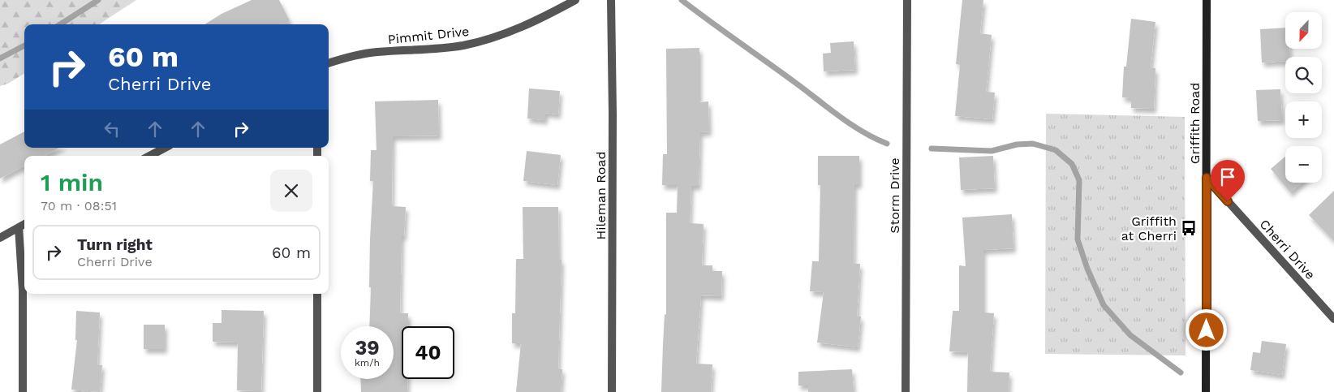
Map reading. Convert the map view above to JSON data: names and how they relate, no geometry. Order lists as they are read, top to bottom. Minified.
{"streets":{"street":["Pimmit Drive","Griffith Road","Hileman Road","Storm Drive","Cherri Drive"]},"crossings":[["Griffith Road","Cherri Drive"]],"places":{"bus stop":["Griffith at Cherri"]},"north":"bottom","page":{"map_buttons":["+","−"],"turn":["60 m","Cherri Drive"],"heading":["1 min","70 m · 08:51"],"list":[{"name":"Turn right","note":"Cherri Drive","value":"60 m"}],"speed":"39 km/h","limit":"40"}}
